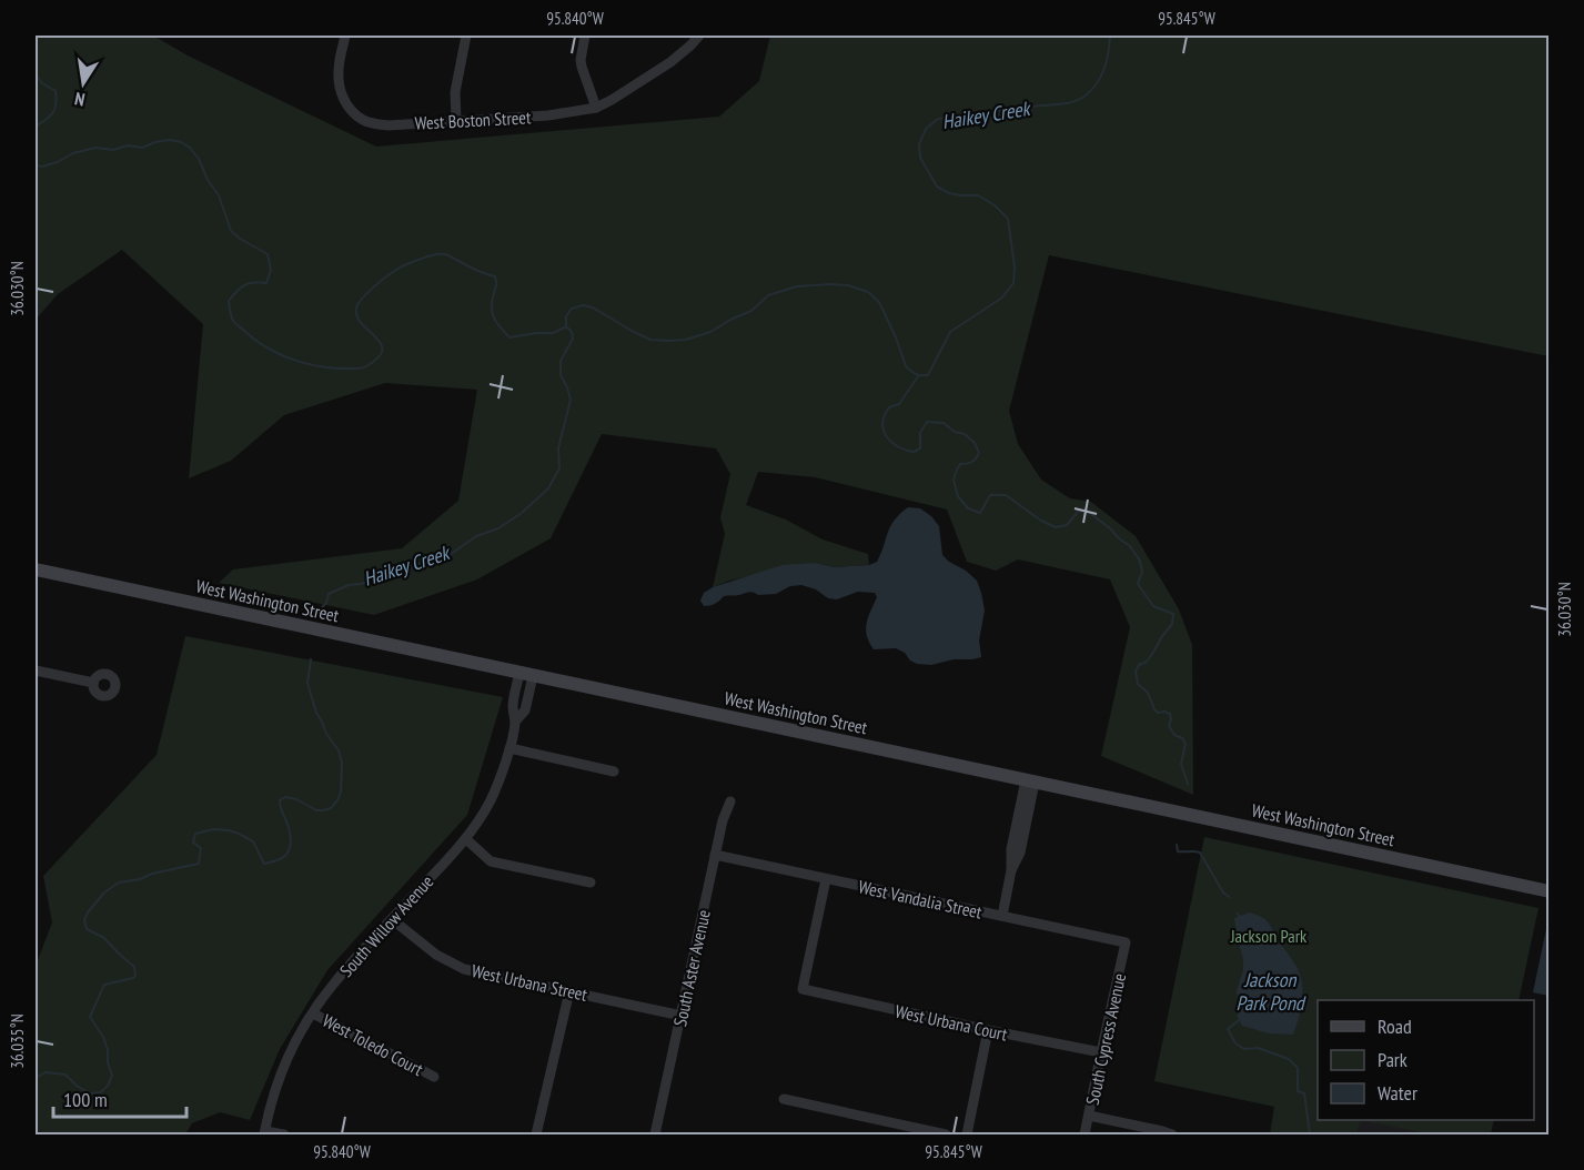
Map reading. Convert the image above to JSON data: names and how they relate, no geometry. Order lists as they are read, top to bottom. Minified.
{"streets":{"main road":["West Washington Street"],"street":["West Boston Street","West Vandalia Street","South Willow Avenue","South Aster Avenue","West Urbana Street","West Urbana Court","South Cypress Avenue","West Toledo Court"]},"crossings":[["West Washington Street","South Willow Avenue"],["West Vandalia Street","South Aster Avenue"],["West Vandalia Street","West Urbana Court"],["West Vandalia Street","South Cypress Avenue"],["South Willow Avenue","West Urbana Street"],["South Willow Avenue","West Toledo Court"],["South Aster Avenue","West Urbana Street"],["West Urbana Court","South Cypress Avenue"]],"water":["Haikey Creek","Jackson Park Pond"],"parks":["Jackson Park"],"legend":["Road","Park","Water"],"scale_bar":"100 m","north":"bottom","coordinates":["95.840°W","95.845°W","36.030°N","36.035°N"]}
